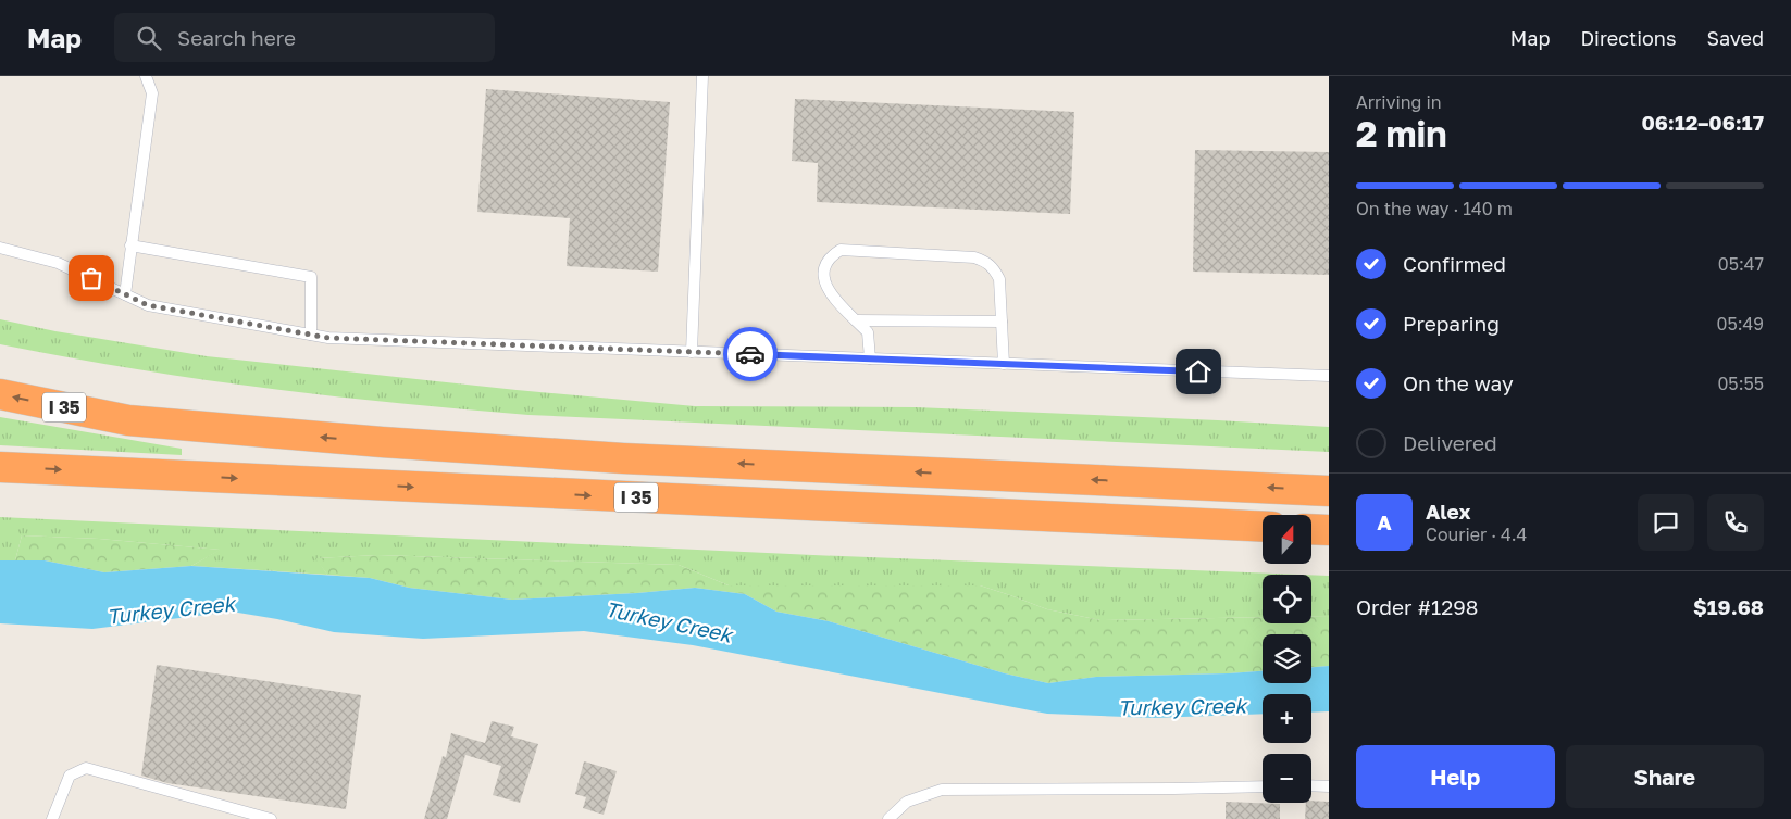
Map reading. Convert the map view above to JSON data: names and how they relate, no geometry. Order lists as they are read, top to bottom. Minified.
{"streets":{"highway":["I 35"]},"water":["Turkey Creek"],"north":"top","page":{"header":"Map","search":"Search here","nav":["Map","Directions","Saved"],"heading":["2 min","Arriving in","06:12–06:17"],"panel":["Alex","Courier · 4.4","Order #1298","$19.68"],"bar":"On the way · 140 m","list":[["Confirmed","05:47"],["Preparing","05:49"],["On the way","05:55"],"Delivered"],"round":"A","map_buttons":["+","−"],"buttons":["Help","Share"]}}
